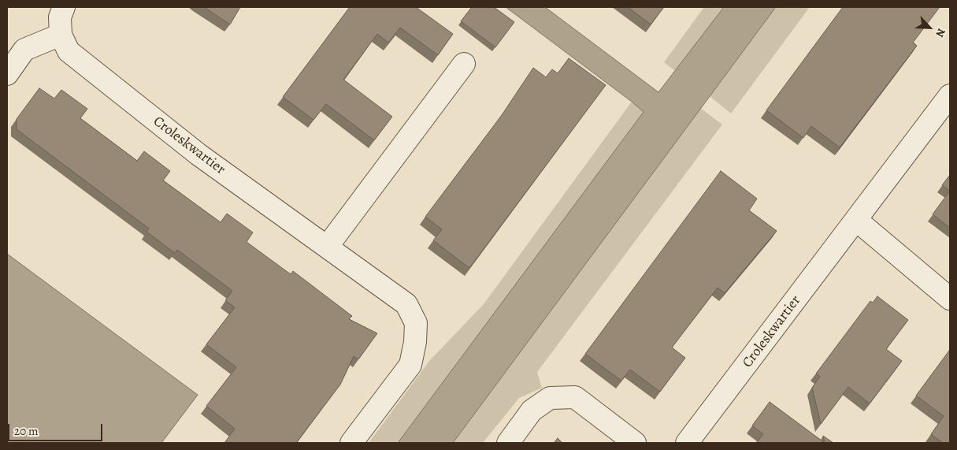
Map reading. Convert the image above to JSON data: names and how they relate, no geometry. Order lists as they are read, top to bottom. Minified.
{"streets":{"street":["Croleskwartier"]},"scale_bar":"20 m","north":"bottom right"}
